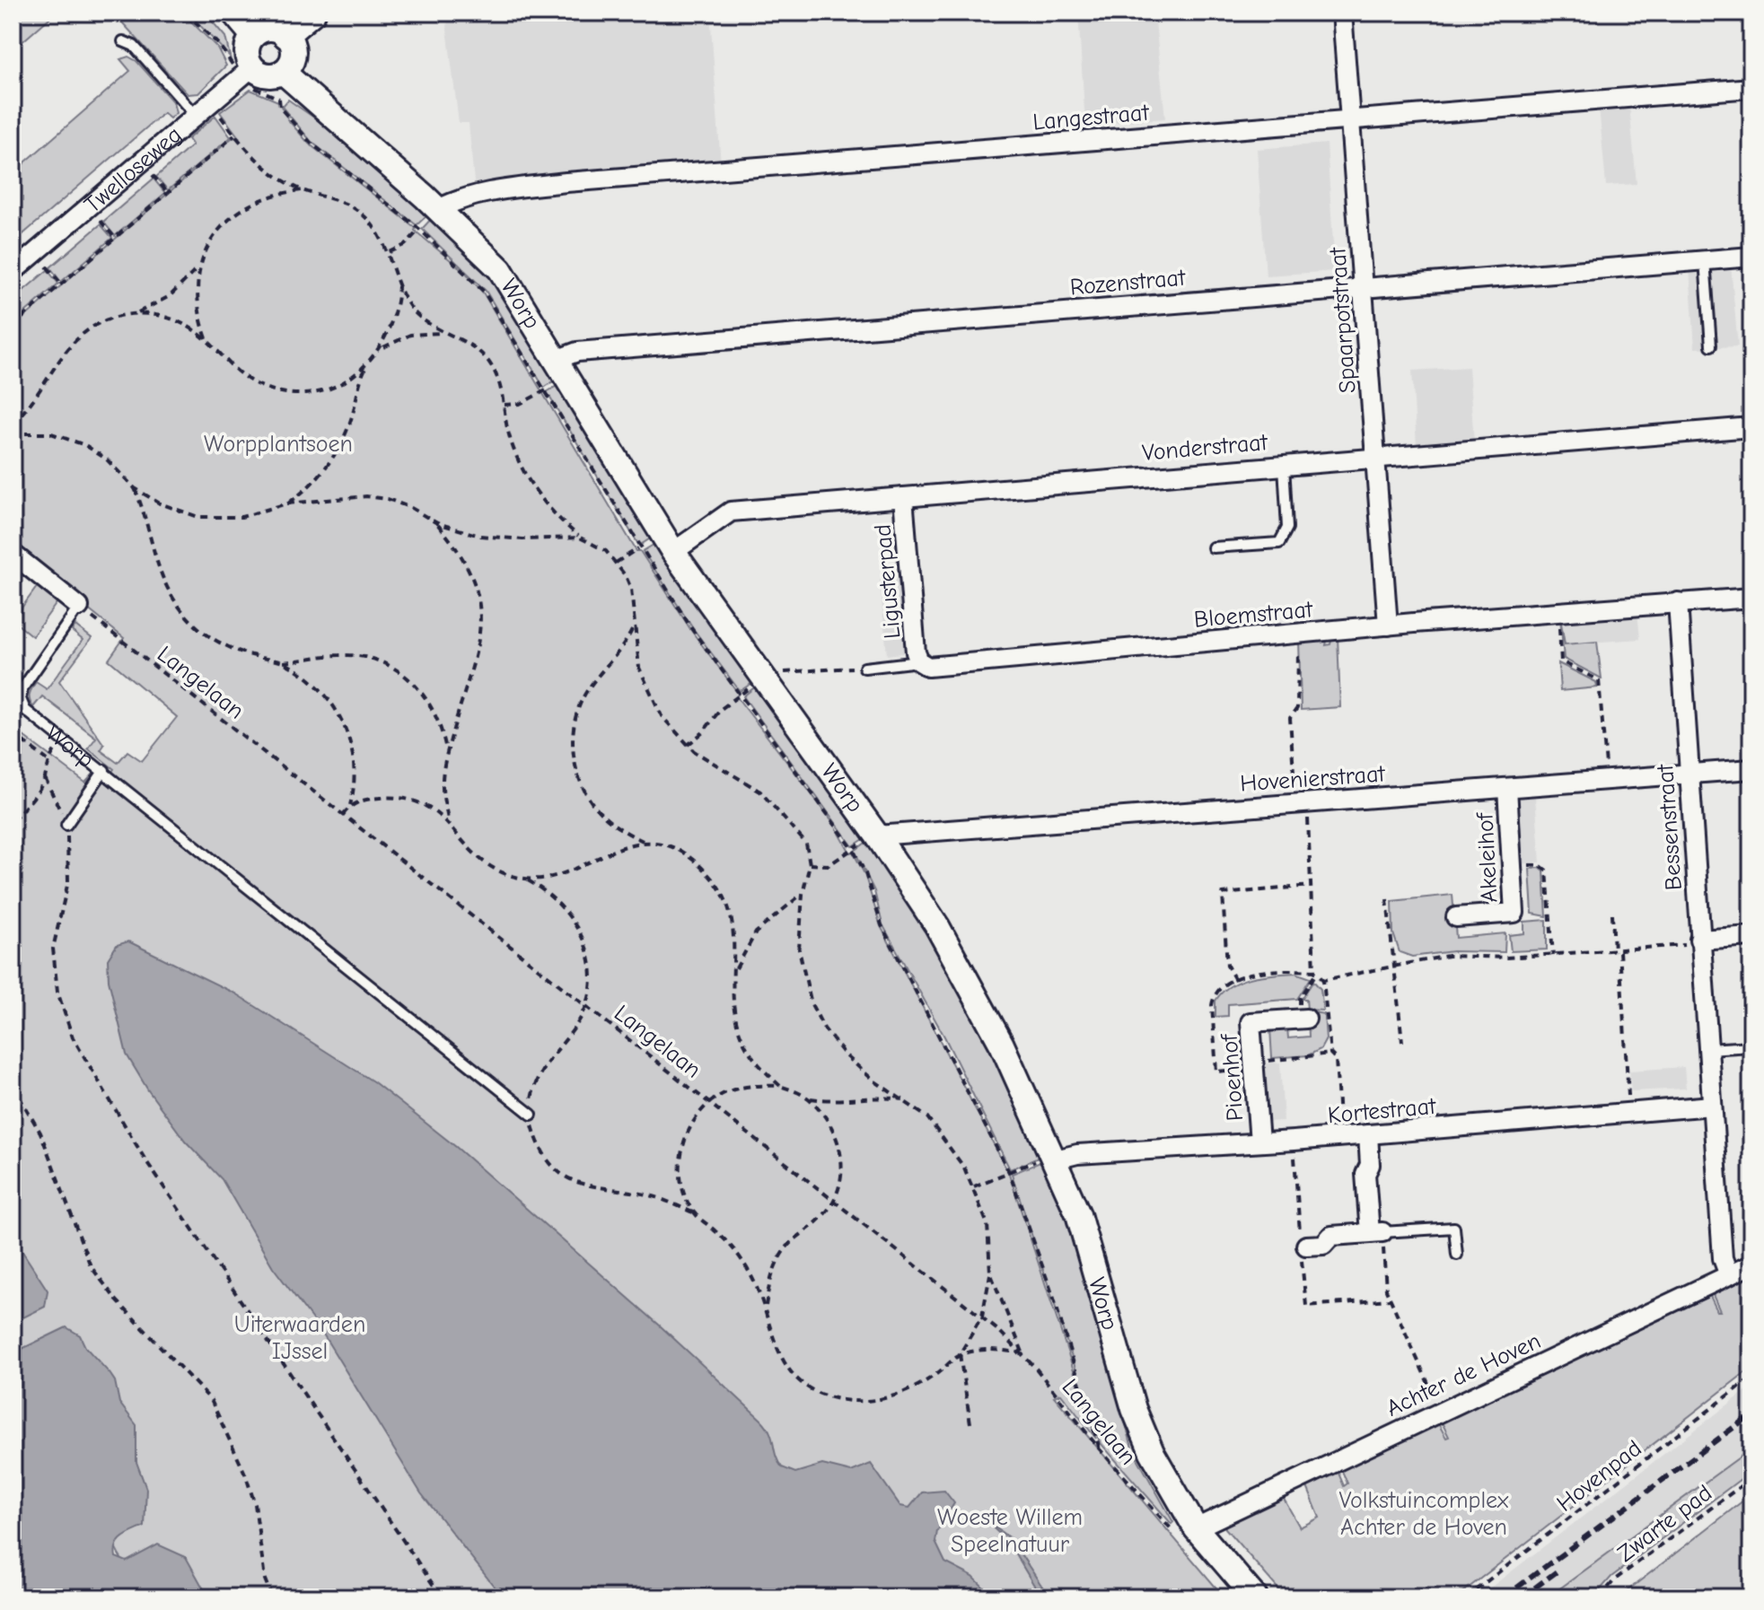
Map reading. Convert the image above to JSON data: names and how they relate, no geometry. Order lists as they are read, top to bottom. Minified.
{"streets":{"street":["Langestraat","Twelloseweg","Rozenstraat","Worp","Spaarpotstraat","Vonderstraat","Ligusterpad","Bloemstraat","Hovenierstraat","Bessenstraat","Akeleihof","Pioenhof","Kortestraat","Achter de Hoven"],"path":["Langelaan","Hovenpad","Zwarte pad"]},"crossings":[["Langestraat","Worp"],["Langestraat","Spaarpotstraat"],["Twelloseweg","Worp"],["Rozenstraat","Worp"],["Rozenstraat","Spaarpotstraat"],["Worp","Vonderstraat"],["Worp","Langelaan"],["Worp","Hovenierstraat"],["Worp","Kortestraat"],["Worp","Achter de Hoven"],["Spaarpotstraat","Vonderstraat"],["Spaarpotstraat","Bloemstraat"],["Vonderstraat","Ligusterpad"],["Ligusterpad","Bloemstraat"],["Bloemstraat","Bessenstraat"],["Langelaan","Achter de Hoven"],["Hovenierstraat","Bessenstraat"],["Hovenierstraat","Akeleihof"],["Bessenstraat","Kortestraat"],["Bessenstraat","Achter de Hoven"],["Pioenhof","Kortestraat"]],"parks":["Worpplantsoen","Uiterwaarden IJssel","Volkstuincomplex Achter de Hoven","Woeste Willem Speelnatuur"]}
